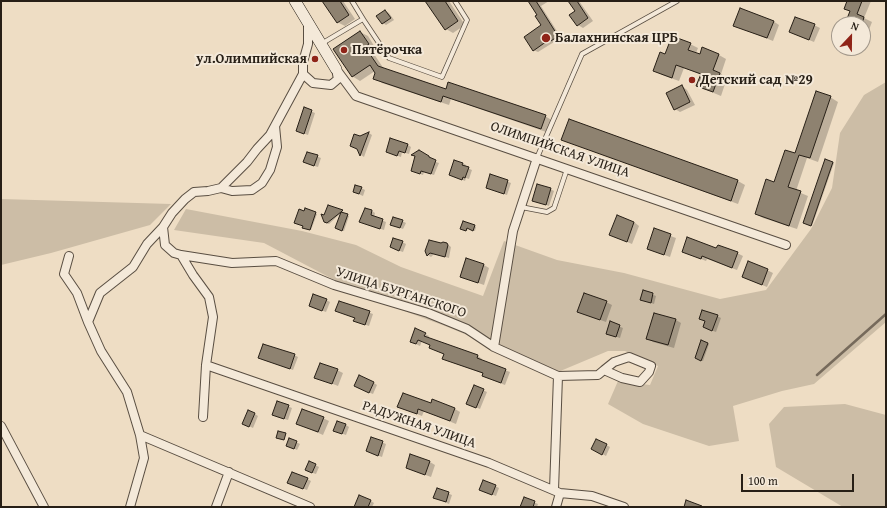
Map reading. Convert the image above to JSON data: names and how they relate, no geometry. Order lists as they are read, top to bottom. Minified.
{"streets":{"street":["ОЛИМПИЙСКАЯ УЛИЦА","УЛИЦА БУРГАНСКОГО","РАДУЖНАЯ УЛИЦА"]},"places":["Балахнинская ЦРБ","Пятёрочка","ул.Олимпийская","Детский сад №29"],"scale_bar":"100 m","north":"top"}
